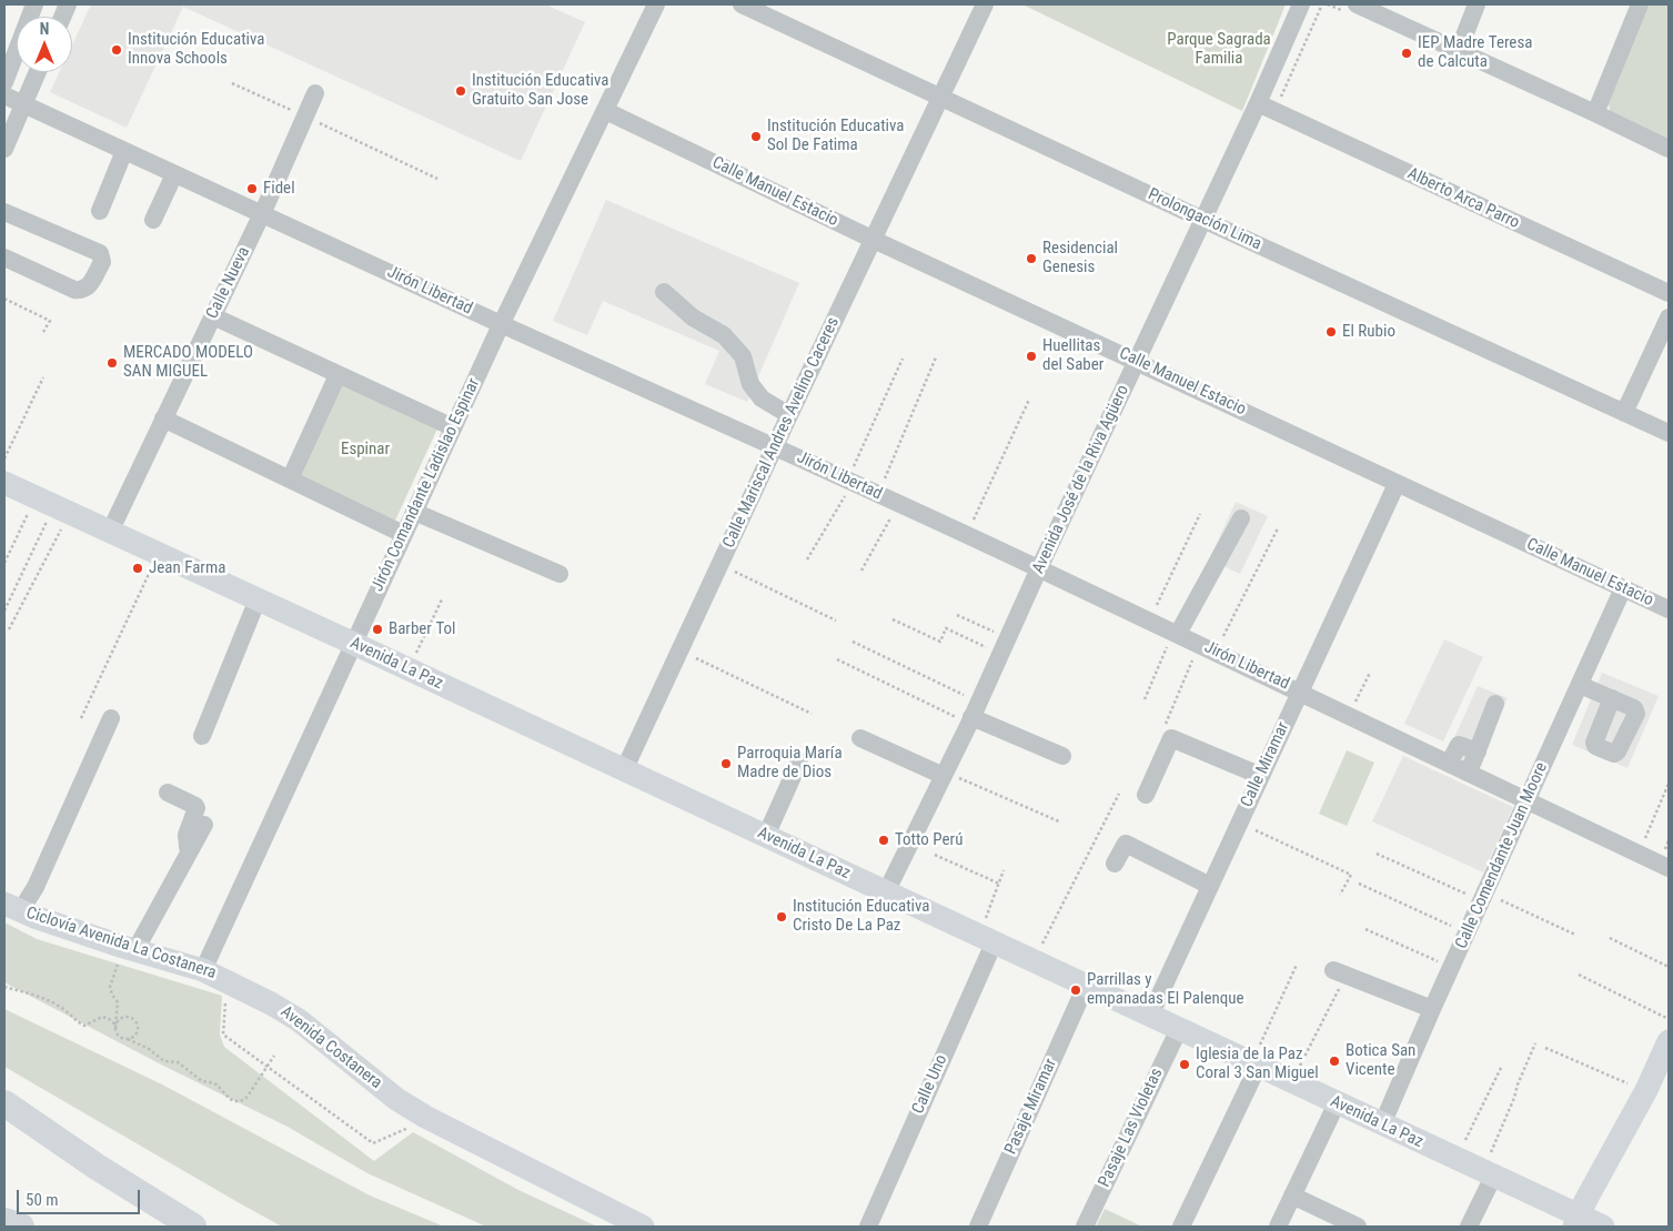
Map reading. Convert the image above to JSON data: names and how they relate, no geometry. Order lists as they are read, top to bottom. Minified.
{"streets":{"main road":["Avenida La Paz","Avenida Costanera"],"street":["Calle Manuel Estacio","Alberto Arca Parro","Prolongación Lima","Calle Nueva","Jirón Libertad","Calle Mariscal Andres Avelino Caceres","Avenida José de la Riva Agüero","Jirón Comandante Ladislao Espinar","Calle Miramar","Calle Comendante Juan Moore","Calle Uno","Pasaje Miramar","Pasaje Las Violetas"],"path":["Ciclovía Avenida La Costanera"]},"crossings":[["Calle Manuel Estacio","Calle Mariscal Andres Avelino Caceres"],["Calle Manuel Estacio","Avenida José de la Riva Agüero"],["Calle Manuel Estacio","Jirón Comandante Ladislao Espinar"],["Calle Manuel Estacio","Calle Miramar"],["Calle Manuel Estacio","Calle Comendante Juan Moore"],["Alberto Arca Parro","Avenida José de la Riva Agüero"],["Prolongación Lima","Calle Mariscal Andres Avelino Caceres"],["Prolongación Lima","Avenida José de la Riva Agüero"],["Calle Nueva","Jirón Libertad"],["Calle Nueva","Avenida La Paz"],["Jirón Libertad","Calle Mariscal Andres Avelino Caceres"],["Jirón Libertad","Avenida José de la Riva Agüero"],["Jirón Libertad","Jirón Comandante Ladislao Espinar"],["Jirón Libertad","Calle Miramar"],["Jirón Libertad","Calle Comendante Juan Moore"],["Calle Mariscal Andres Avelino Caceres","Avenida La Paz"],["Avenida José de la Riva Agüero","Avenida La Paz"],["Jirón Comandante Ladislao Espinar","Avenida La Paz"],["Jirón Comandante Ladislao Espinar","Avenida Costanera"],["Avenida La Paz","Calle Miramar"],["Avenida La Paz","Calle Comendante Juan Moore"],["Avenida La Paz","Calle Uno"],["Avenida La Paz","Pasaje Miramar"],["Avenida La Paz","Pasaje Las Violetas"]],"parks":["Parque Sagrada Familia","Espinar"],"places":["Institución Educativa Innova Schools","IEP Madre Teresa de Calcuta","Institución Educativa Gratuito San Jose","Institución Educativa Sol De Fatima","Fidel","Residencial Genesis","El Rubio","Huellitas del Saber","MERCADO MODELO SAN MIGUEL","Jean Farma","Barber Tol","Parroquia María Madre de Dios","Totto Perú","Institución Educativa Cristo De La Paz","Parrillas y empanadas El Palenque","Botica San Vicente","Iglesia de la Paz Coral 3 San Miguel"],"scale_bar":"50 m","north":"top"}
